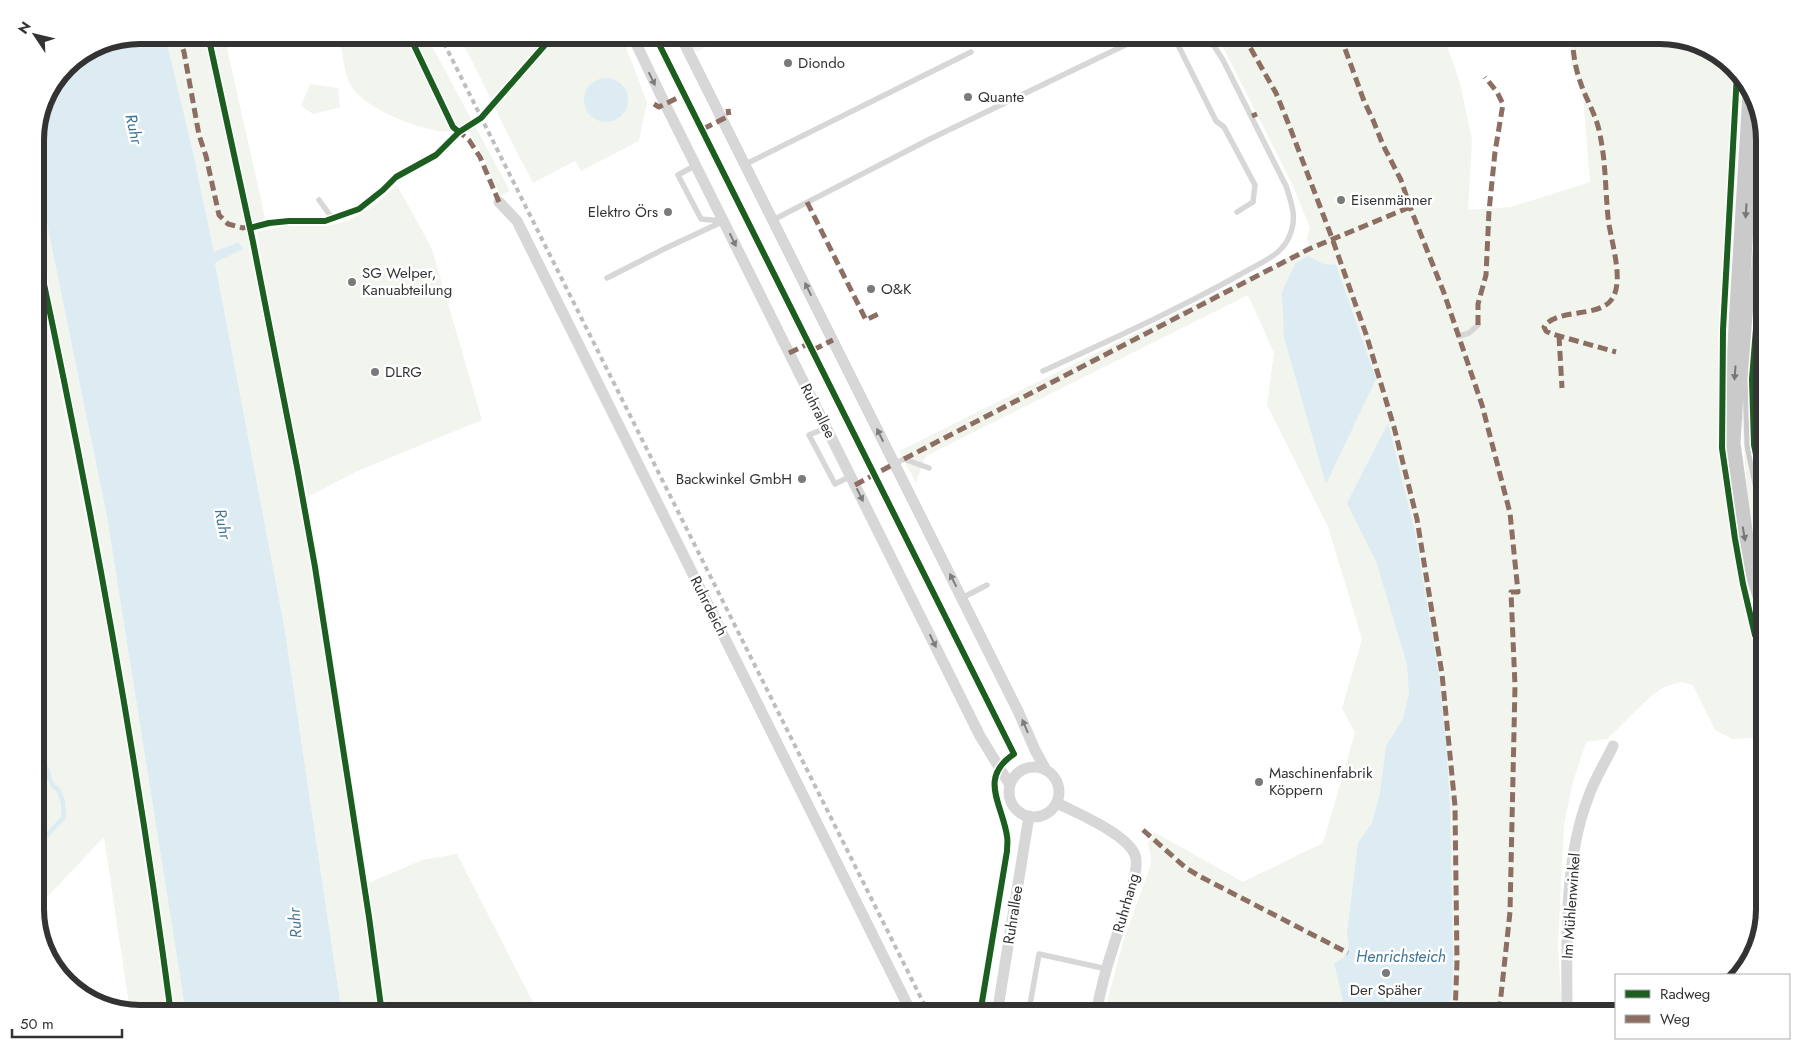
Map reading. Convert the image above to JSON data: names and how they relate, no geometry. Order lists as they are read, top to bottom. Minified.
{"streets":{"street":["Ruhrallee","Ruhrdeich","Ruhrhang","Im Mühlenwinkel"]},"crossings":[["Ruhrallee","Ruhrhang"]],"water":["Ruhr","Henrichsteich"],"places":["Diondo","Quante","Eisenmänner","Elektro Örs","SG Welper, Kanuabteilung","O&K","DLRG","Backwinkel GmbH","Maschinenfabrik Köppern","Der Späher"],"legend":["Radweg","Weg"],"scale_bar":"50 m","north":"top left"}
